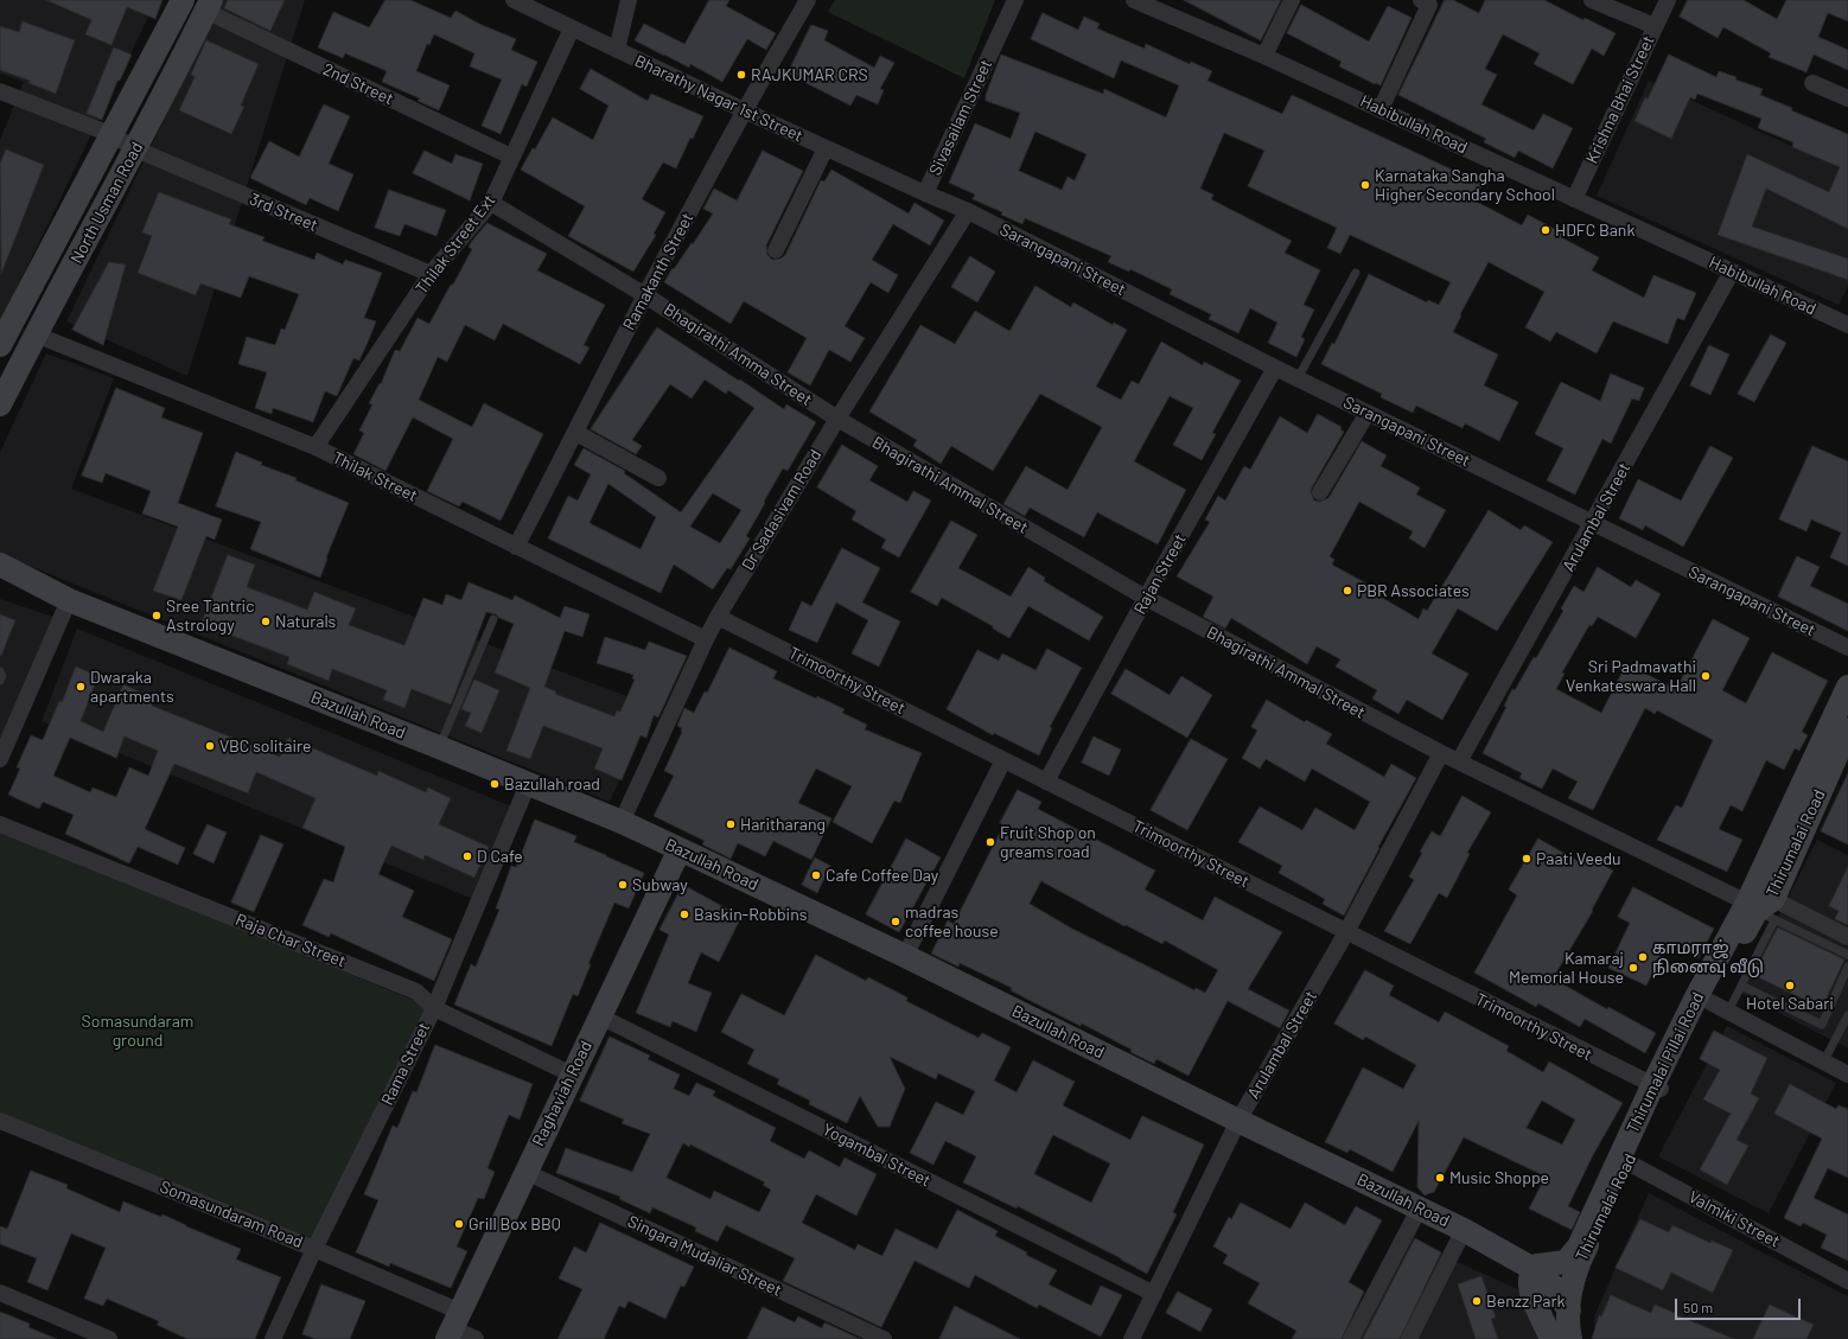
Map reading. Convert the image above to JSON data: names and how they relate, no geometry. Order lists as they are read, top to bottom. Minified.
{"streets":{"main road":["North Usman Road","Bazullah Road","Thirumalai Road","Thirumalai Pillai Road","Raghaviah Road"],"street":["2nd Street","Bharathy Nagar 1st Street","Krishna Bhai Street","Sivasailam Street","Habibullah Road","3rd Street","Thilak Street Ext","Sarangapani Street","Ramakanth Street","Bhagirathi Amma Street","Thilak Street","Bhagirathi Ammal Street","Dr Sadasivam Road","Arulambal Street","Rajan Street","Trimoorthy Street","Raja Char Street","Rama Street","Yogambal Street","Somasundaram Road","Valmiki Street","Singara Mudaliar Street"]},"crossings":[["2nd Street","North Usman Road"],["2nd Street","Thilak Street Ext"],["Bharathy Nagar 1st Street","Sivasailam Street"],["Bharathy Nagar 1st Street","Thilak Street Ext"],["Bharathy Nagar 1st Street","Ramakanth Street"],["Krishna Bhai Street","Habibullah Road"],["Sivasailam Street","Sarangapani Street"],["Sivasailam Street","Dr Sadasivam Road"],["Habibullah Road","Arulambal Street"],["North Usman Road","3rd Street"],["North Usman Road","Thilak Street"],["3rd Street","Thilak Street Ext"],["Thilak Street Ext","Bhagirathi Amma Street"],["Thilak Street Ext","Thilak Street"],["Sarangapani Street","Dr Sadasivam Road"],["Sarangapani Street","Arulambal Street"],["Sarangapani Street","Rajan Street"],["Ramakanth Street","Bhagirathi Amma Street"],["Ramakanth Street","Thilak Street"],["Bhagirathi Amma Street","Bhagirathi Ammal Street"],["Bhagirathi Amma Street","Dr Sadasivam Road"],["Thilak Street","Dr Sadasivam Road"],["Bhagirathi Ammal Street","Dr Sadasivam Road"],["Bhagirathi Ammal Street","Arulambal Street"],["Bhagirathi Ammal Street","Rajan Street"],["Bhagirathi Ammal Street","Thirumalai Road"],["Bhagirathi Ammal Street","Thirumalai Pillai Road"],["Dr Sadasivam Road","Trimoorthy Street"],["Dr Sadasivam Road","Bazullah Road"],["Arulambal Street","Trimoorthy Street"],["Arulambal Street","Bazullah Road"],["Arulambal Street","Yogambal Street"],["Rajan Street","Trimoorthy Street"],["Trimoorthy Street","Thirumalai Road"],["Trimoorthy Street","Thirumalai Pillai Road"],["Bazullah Road","Thirumalai Pillai Road"],["Bazullah Road","Rama Street"],["Bazullah Road","Raghaviah Road"],["Thirumalai Road","Thirumalai Pillai Road"],["Thirumalai Road","Valmiki Street"],["Raja Char Street","Rama Street"],["Raja Char Street","Raghaviah Road"],["Thirumalai Pillai Road","Valmiki Street"],["Rama Street","Somasundaram Road"],["Raghaviah Road","Yogambal Street"],["Raghaviah Road","Somasundaram Road"],["Raghaviah Road","Singara Mudaliar Street"]],"parks":["Somasundaram ground"],"places":["RAJKUMAR CRS","Karnataka Sangha Higher Secondary School","HDFC Bank","PBR Associates","Sree Tantric Astrology","Naturals","Sri Padmavathi Venkateswara Hall","Dwaraka apartments","VBC solitaire","Bazullah road","Haritharang","Fruit Shop on greams road","D Cafe","Paati Veedu","Cafe Coffee Day","Subway","Baskin-Robbins","madras coffee house","காமராஜ் நினைவு வீடு","Kamaraj Memorial House","Hotel Sabari","Music Shoppe","Grill Box BBQ","Benzz Park"],"scale_bar":"50 m"}
